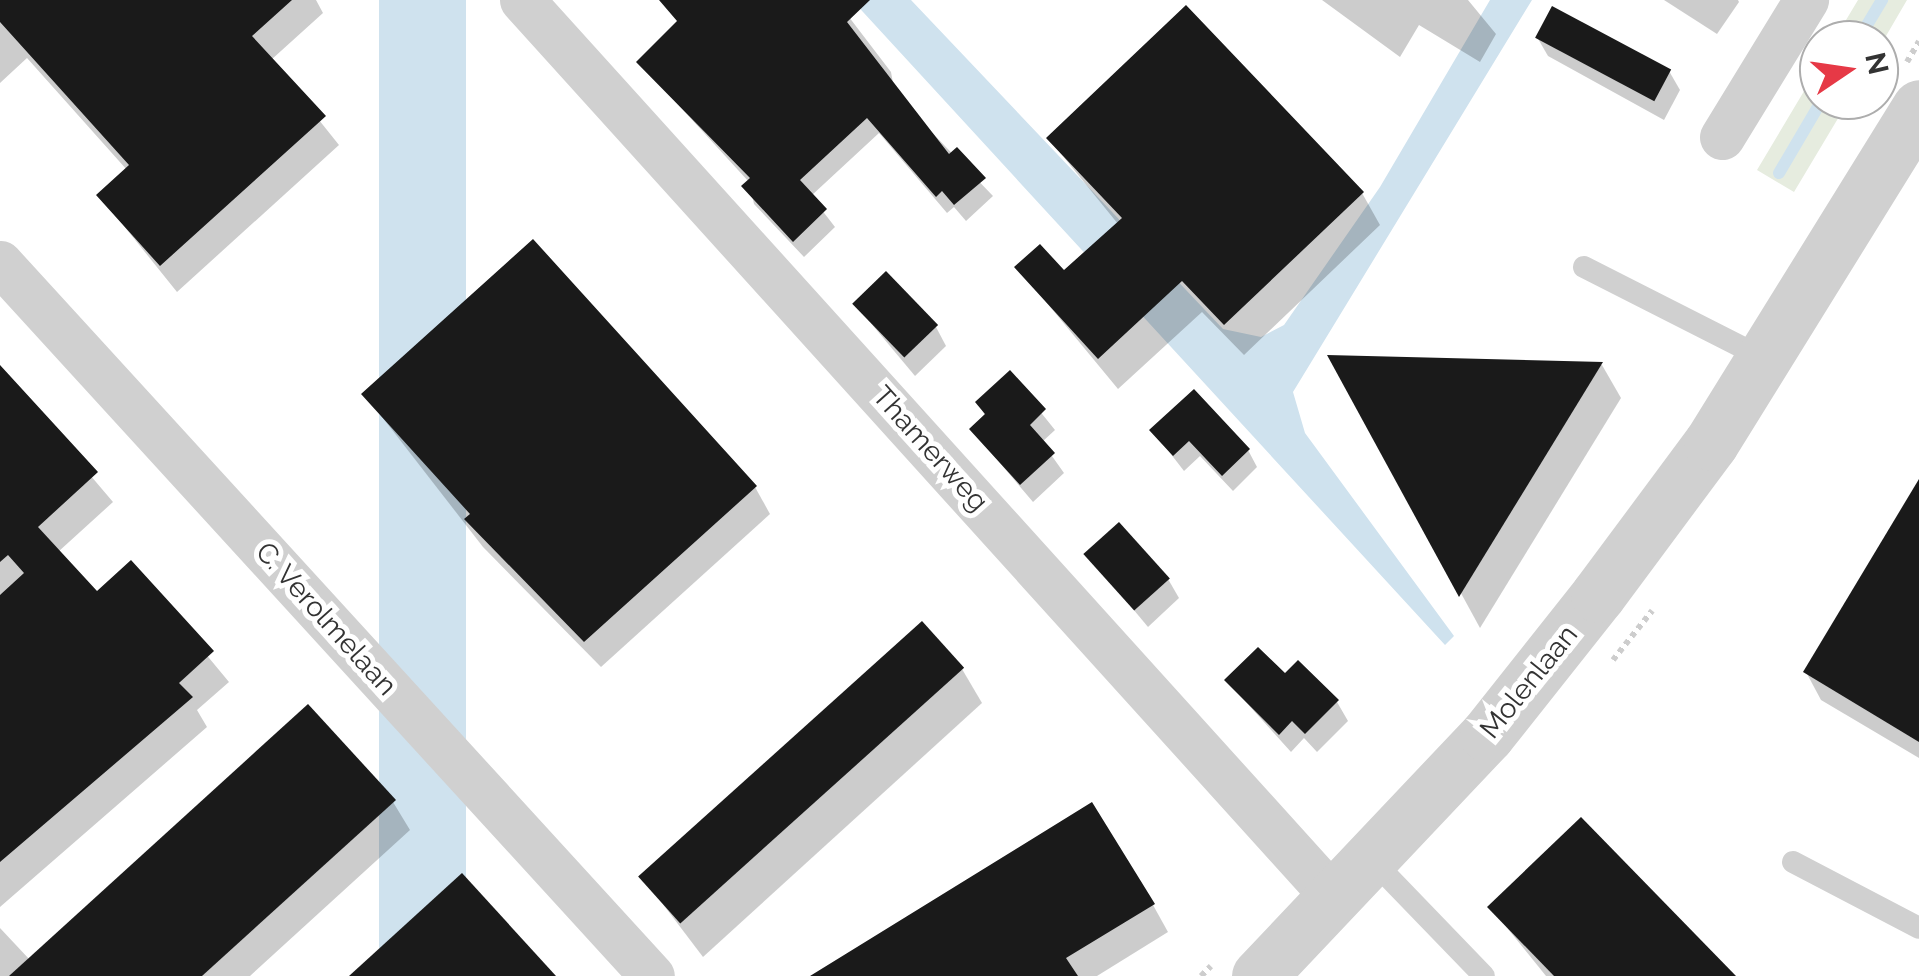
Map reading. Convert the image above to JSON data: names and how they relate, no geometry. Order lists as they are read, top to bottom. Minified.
{"streets":{"street":["Thamerweg","C. Verolmelaan","Molenlaan"]},"crossings":[["Thamerweg","Molenlaan"]],"north":"right"}
